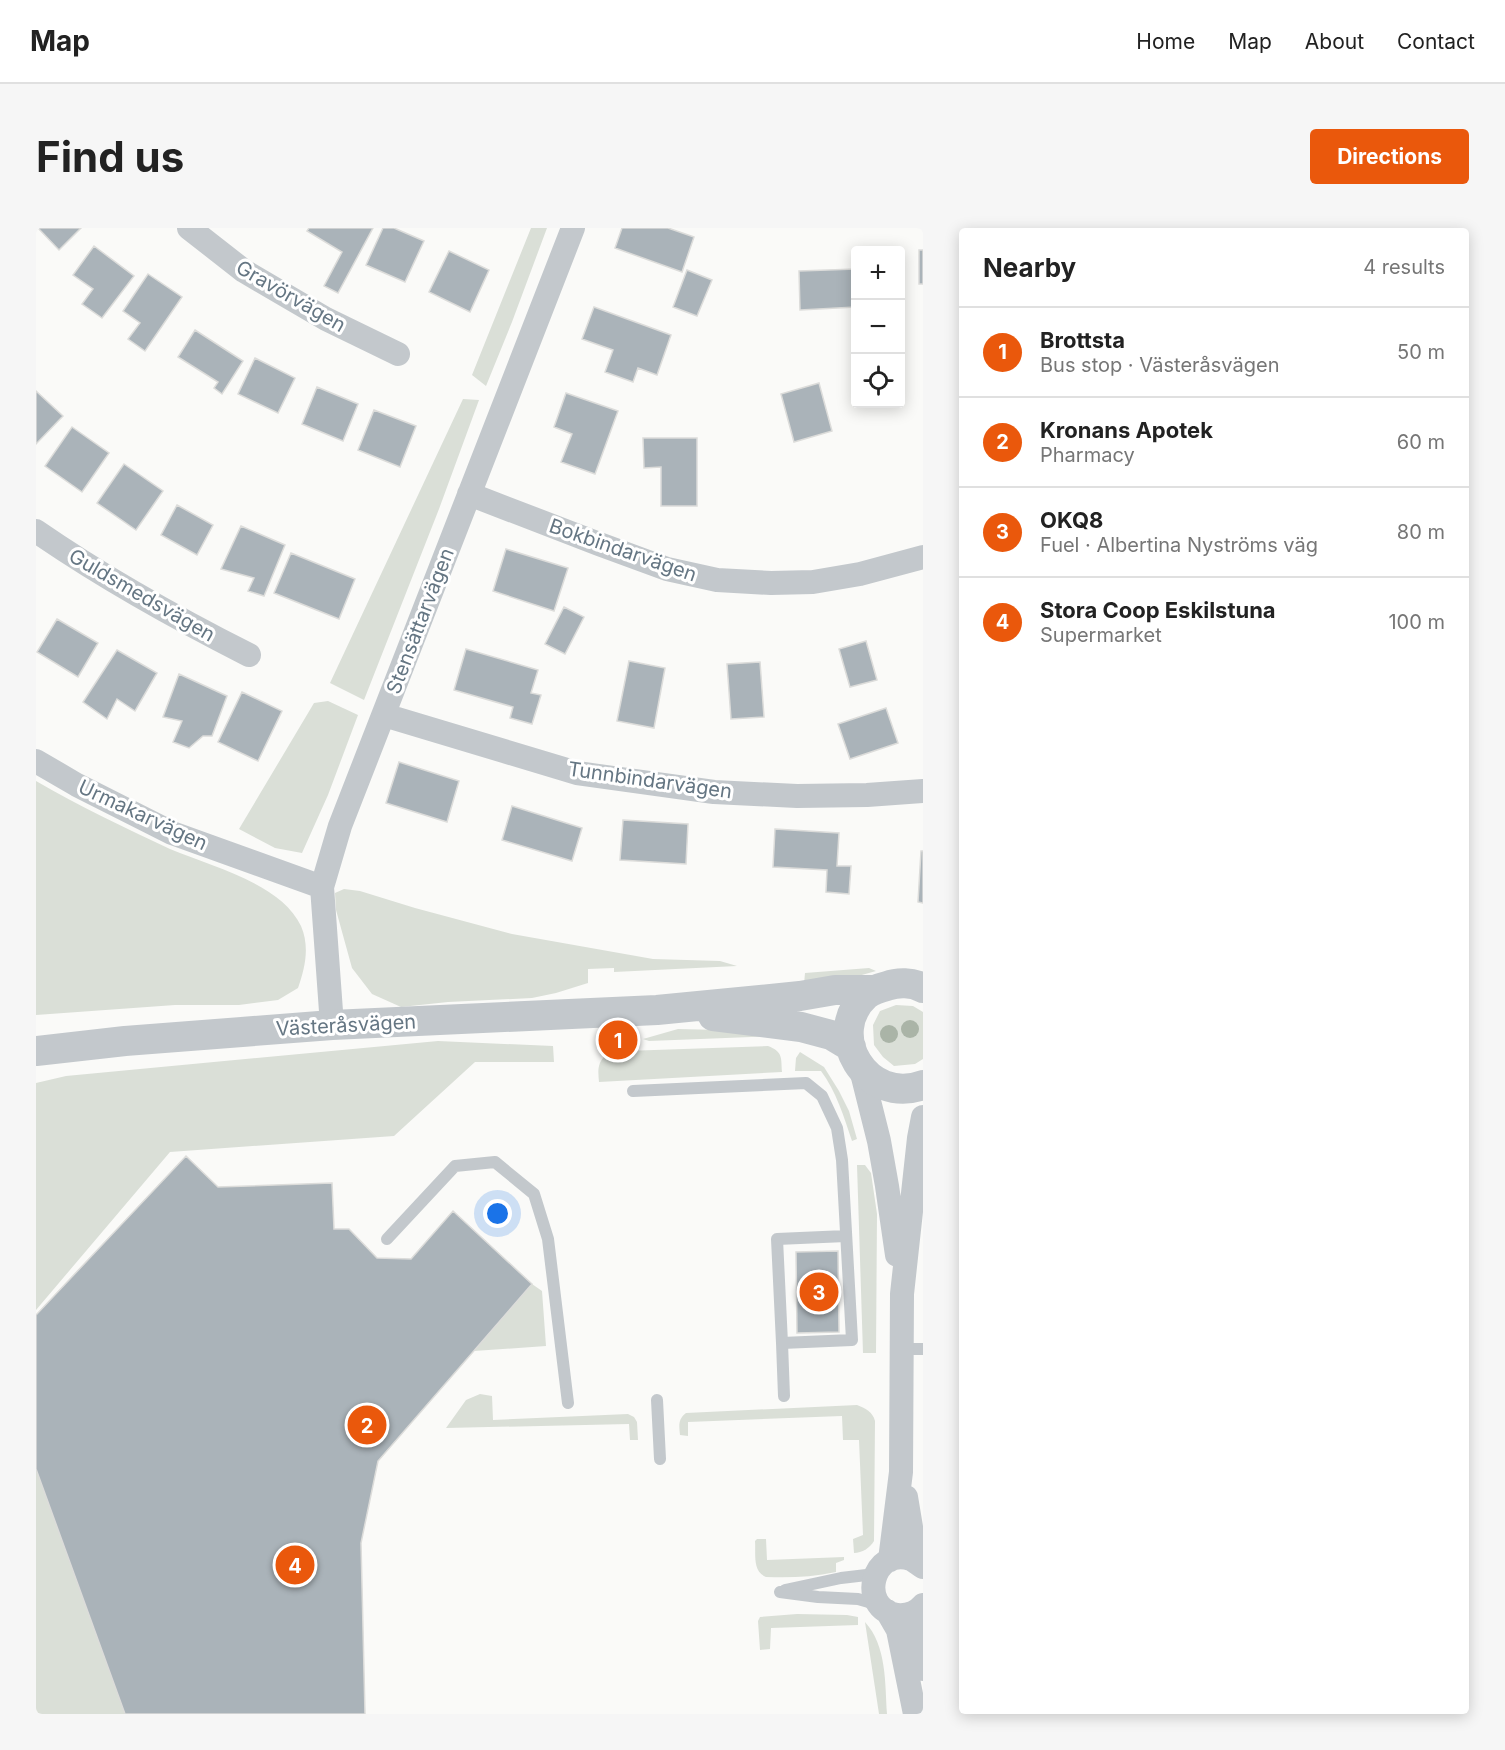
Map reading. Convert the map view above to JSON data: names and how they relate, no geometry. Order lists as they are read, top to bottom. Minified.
{"streets":{"street":["Gravörvägen","Bokbindarvägen","Guldsmedsvägen","Stensättarvägen","Tunnbindarvägen","Urmakarvägen","Västeråsvägen"]},"crossings":[["Bokbindarvägen","Stensättarvägen"],["Stensättarvägen","Tunnbindarvägen"],["Stensättarvägen","Urmakarvägen"],["Stensättarvägen","Västeråsvägen"]],"page":{"header":"Map","nav":["Home","Map","About","Contact"],"buttons":"Directions","title":"Find us","heading":["Nearby","4 results"],"map_buttons":["+","−"],"list":[{"mark":"1","name":"Brottsta","note":"Bus stop · Västeråsvägen","value":"50 m"},{"mark":"2","name":"Kronans Apotek","note":"Pharmacy","value":"60 m"},{"mark":"3","name":"OKQ8","note":"Fuel · Albertina Nyströms väg","value":"80 m"},{"mark":"4","name":"Stora Coop Eskilstuna","note":"Supermarket","value":"100 m"}],"pins":["1","3","2","4"]}}
